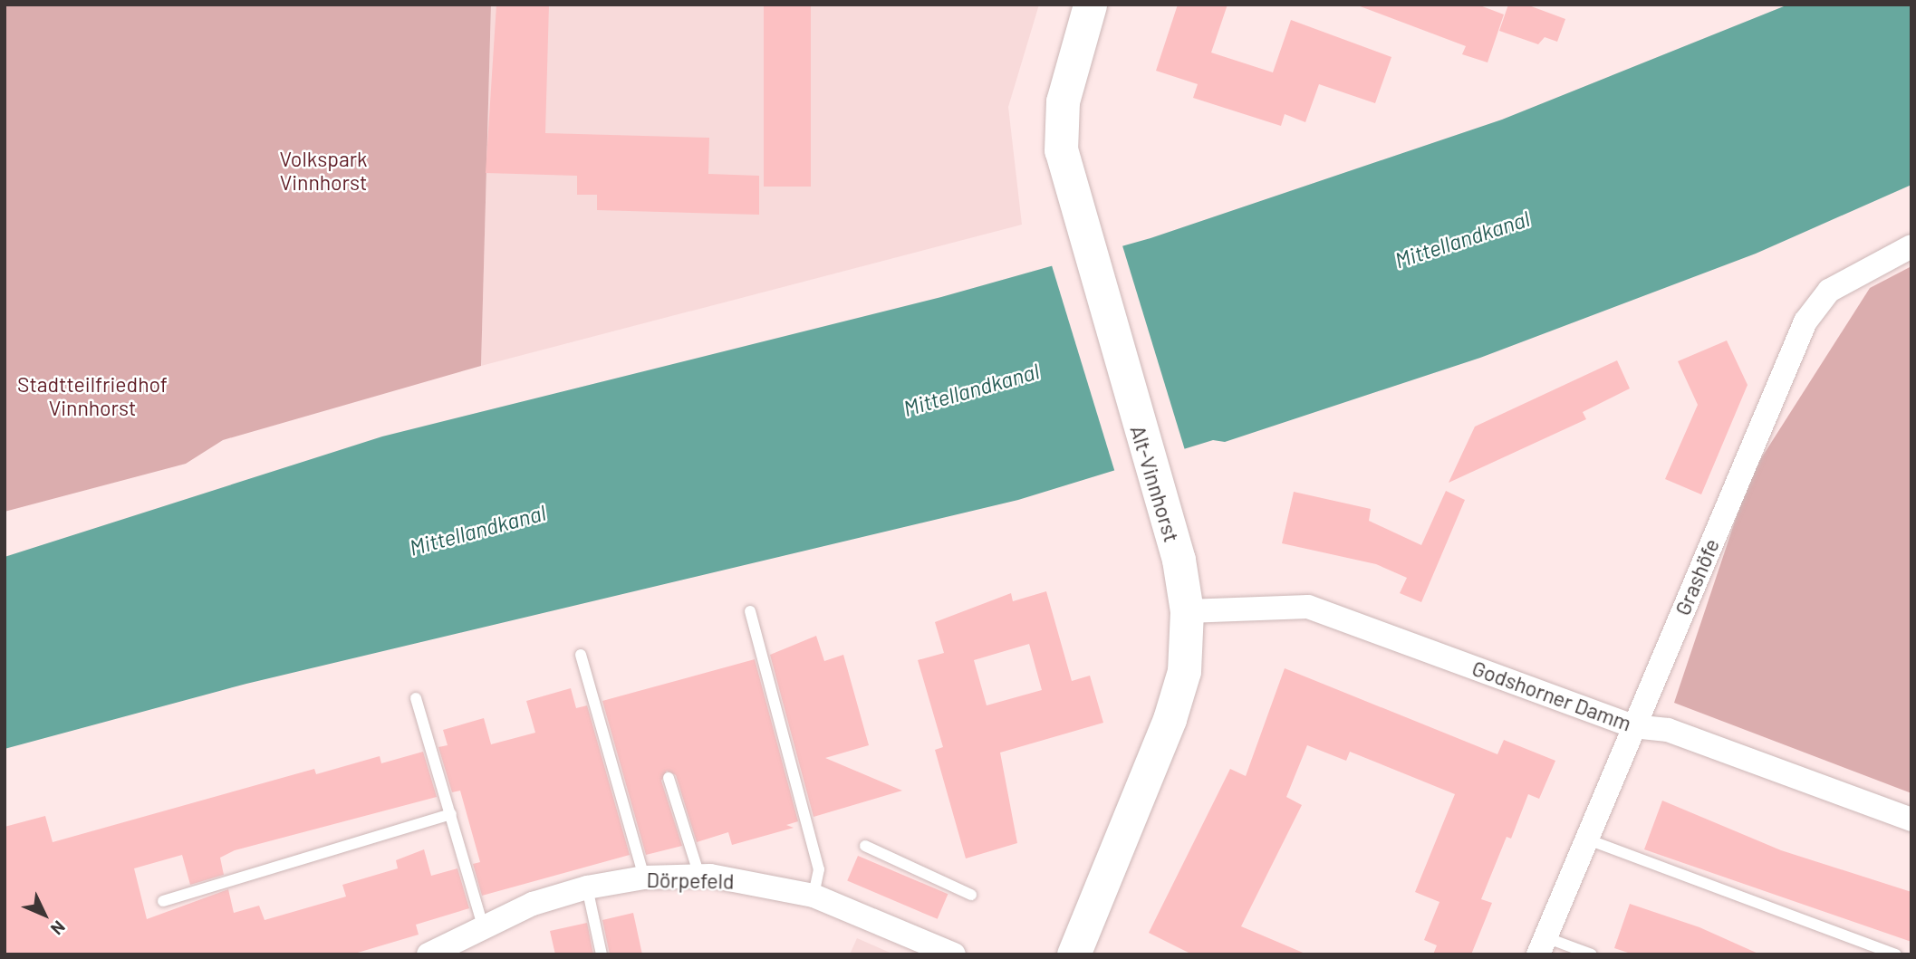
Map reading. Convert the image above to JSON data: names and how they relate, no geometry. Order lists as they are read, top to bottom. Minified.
{"streets":{"street":["Alt-Vinnhorst","Grashöfe","Godshorner Damm","Dörpefeld"]},"crossings":[["Alt-Vinnhorst","Godshorner Damm"],["Grashöfe","Godshorner Damm"]],"water":["Mittellandkanal"],"parks":["Volkspark Vinnhorst","Stadtteilfriedhof Vinnhorst"],"north":"bottom right"}
